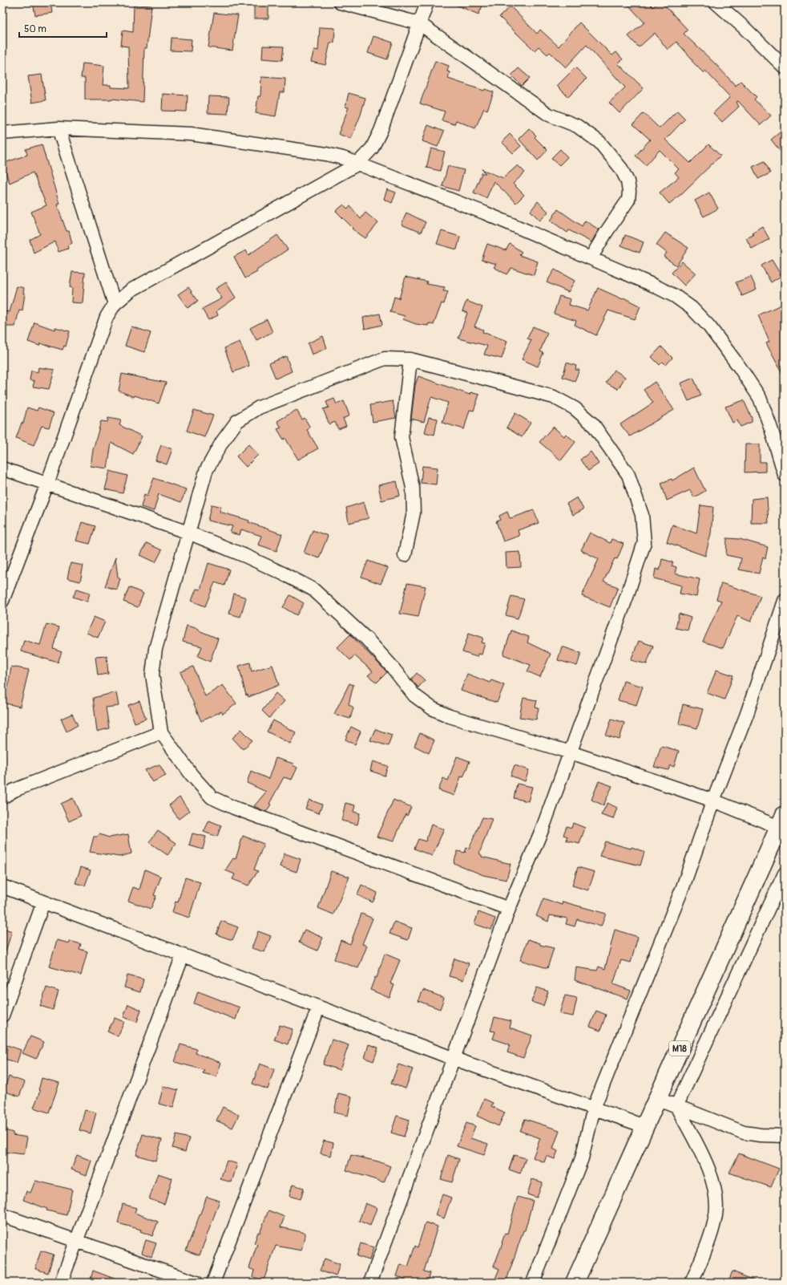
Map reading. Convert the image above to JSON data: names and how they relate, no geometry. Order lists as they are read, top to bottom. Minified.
{"streets":{"main road":["M18"]},"scale_bar":"50 m"}
